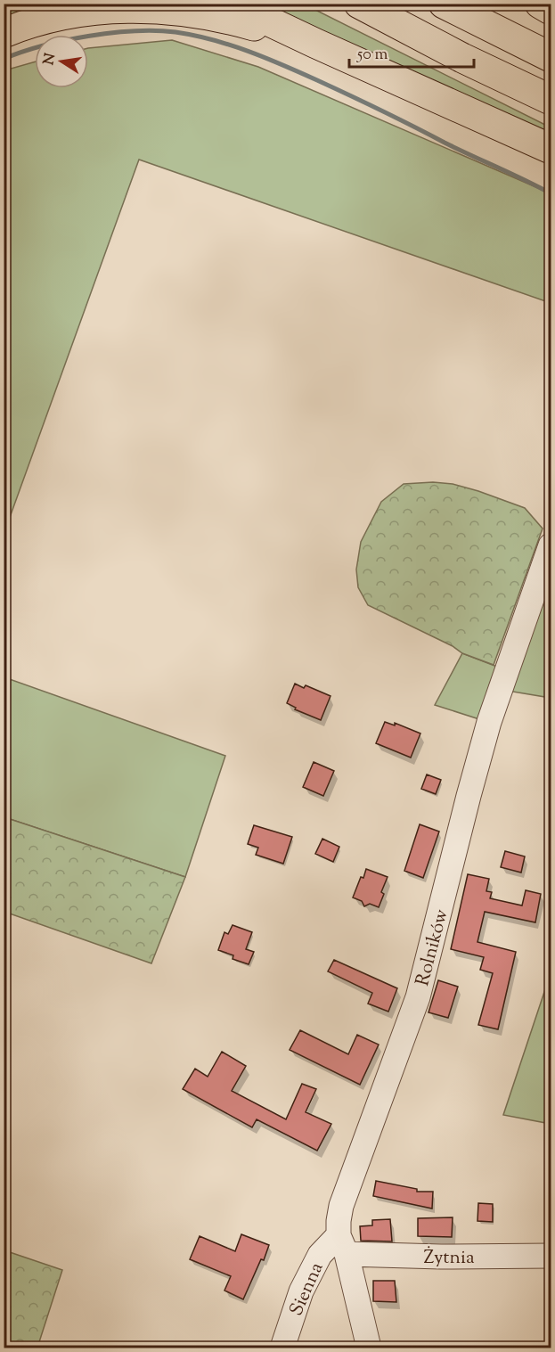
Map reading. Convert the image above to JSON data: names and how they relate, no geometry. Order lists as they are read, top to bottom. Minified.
{"streets":{"street":["Rolników","Żytnia","Sienna"]},"crossings":[["Rolników","Żytnia"],["Rolników","Sienna"],["Żytnia","Sienna"]],"scale_bar":"50 m","north":"left"}
